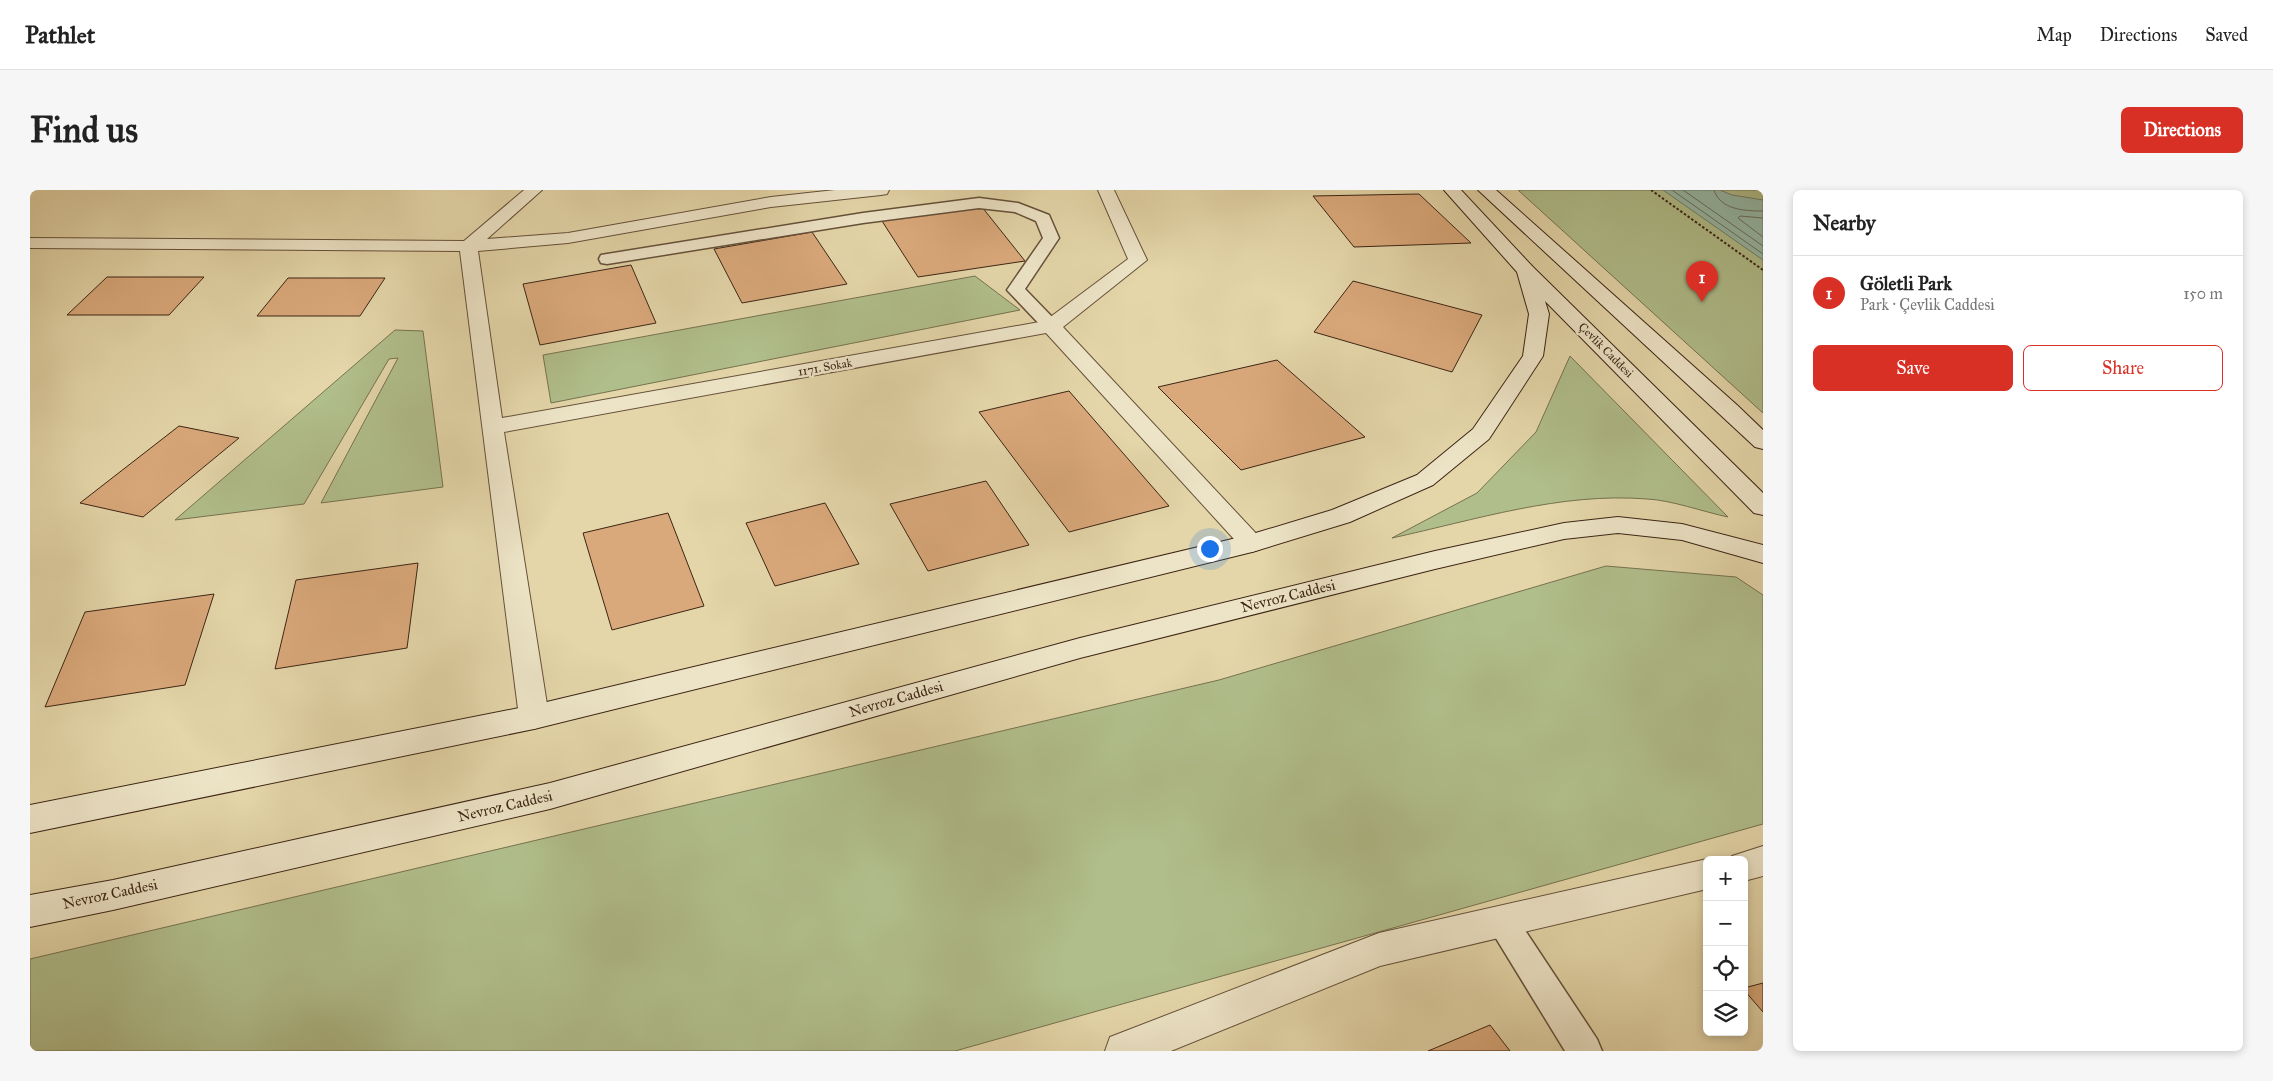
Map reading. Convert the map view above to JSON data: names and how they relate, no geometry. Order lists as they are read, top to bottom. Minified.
{"streets":{"main road":["Çevlik Caddesi","1171. Sokak","Nevroz Caddesi"]},"page":{"header":"Pathlet","nav":["Map","Directions","Saved"],"buttons":["Directions",["Save","Share"]],"title":"Find us","heading":"Nearby","list":[{"mark":"1","name":"Göletli Park","note":"Park · Çevlik Caddesi","value":"150 m"}],"pins":"1","map_buttons":["+","−"]}}
